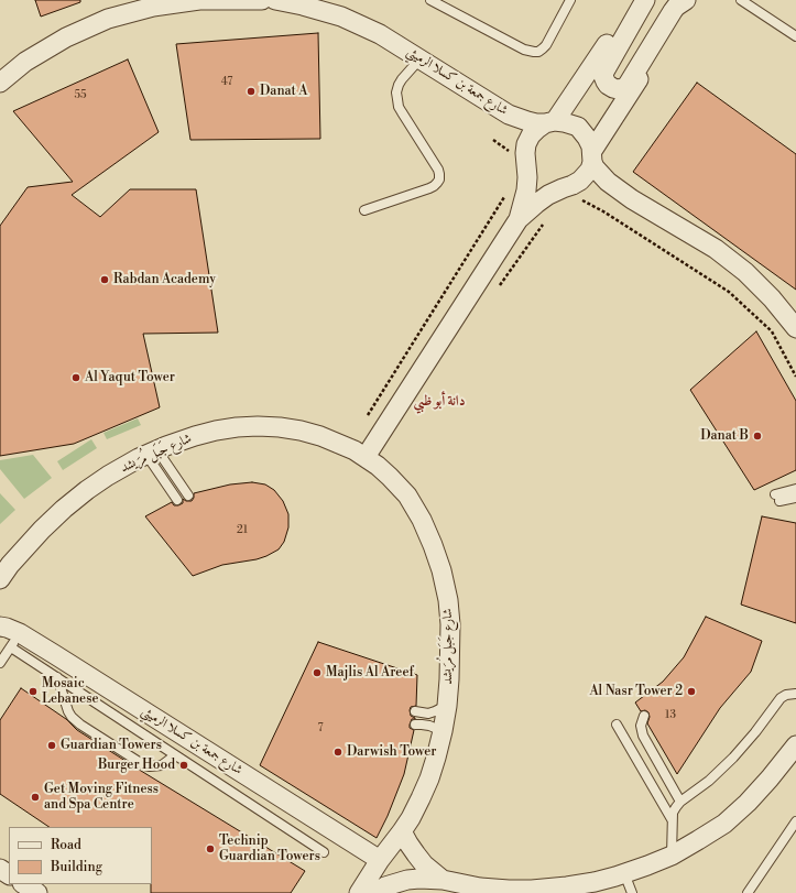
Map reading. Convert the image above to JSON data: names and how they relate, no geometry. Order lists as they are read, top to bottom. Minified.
{"streets":{"street":["شارع جمعة بن كسلا الرميثي","شارع جَبَل مُرَيشد"]},"crossings":[["شارع جمعة بن كسلا الرميثي","شارع جَبَل مُرَيشد"]],"districts":["دانة أبو ظبي"],"places":["Danat A","Rabdan Academy","Al Yaqut Tower","Danat B","Majlis Al Areef","Mosaic Lebanese","Al Nasr Tower 2","Guardian Towers","Darwish Tower","Burger Hood","Get Moving Fitness and Spa Centre","Technip Guardian Towers"],"house_numbers":["47","55","21","13","7"],"legend":["Road","Building"]}
